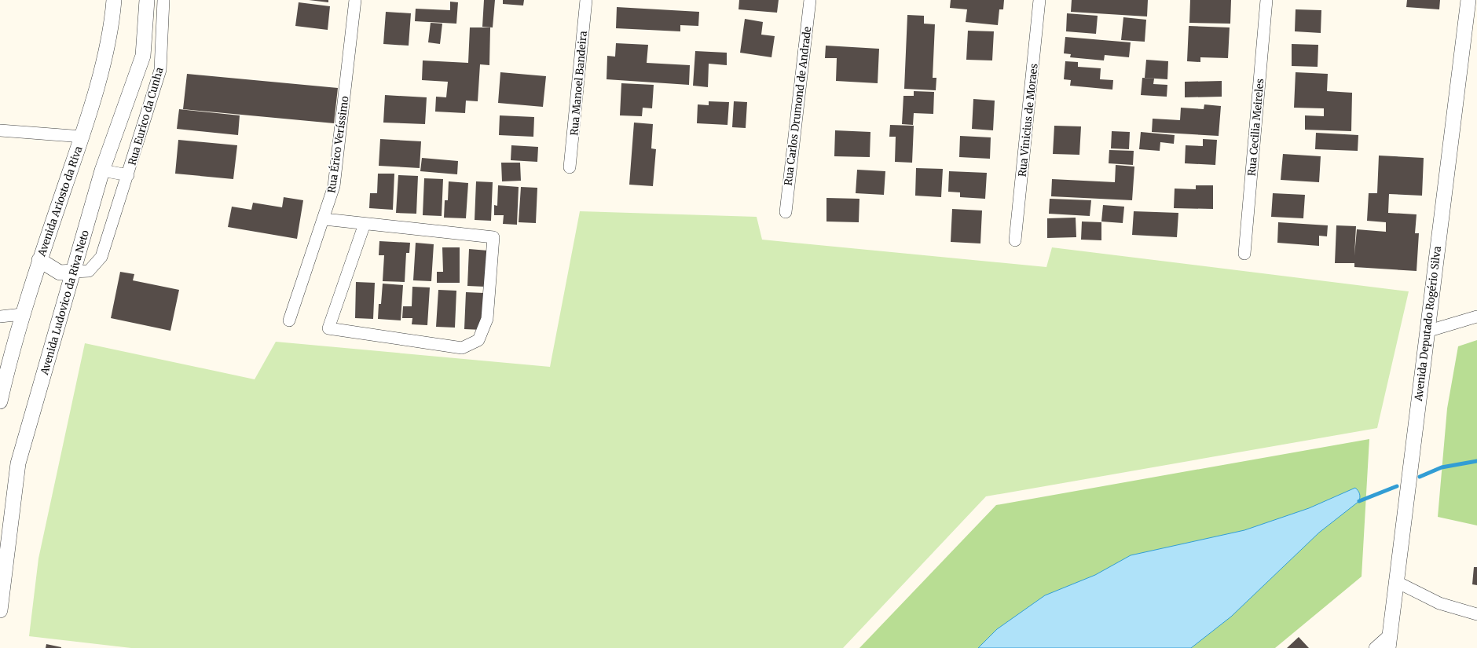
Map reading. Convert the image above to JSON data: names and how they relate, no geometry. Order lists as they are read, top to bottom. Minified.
{"streets":{"street":["Rua Manoel Bandeira","Rua Carlos Drumond de Andrade","Rua Eurico da Cunha","Rua Vinicius de Moraes","Rua Cecilia Meireles","Rua Érico Veríssimo","Avenida Ariosto da Riva","Avenida Ludovico da Riva Neto","Avenida Deputado Rogério Silva"]},"crossings":[["Rua Eurico da Cunha","Avenida Ludovico da Riva Neto"]]}
